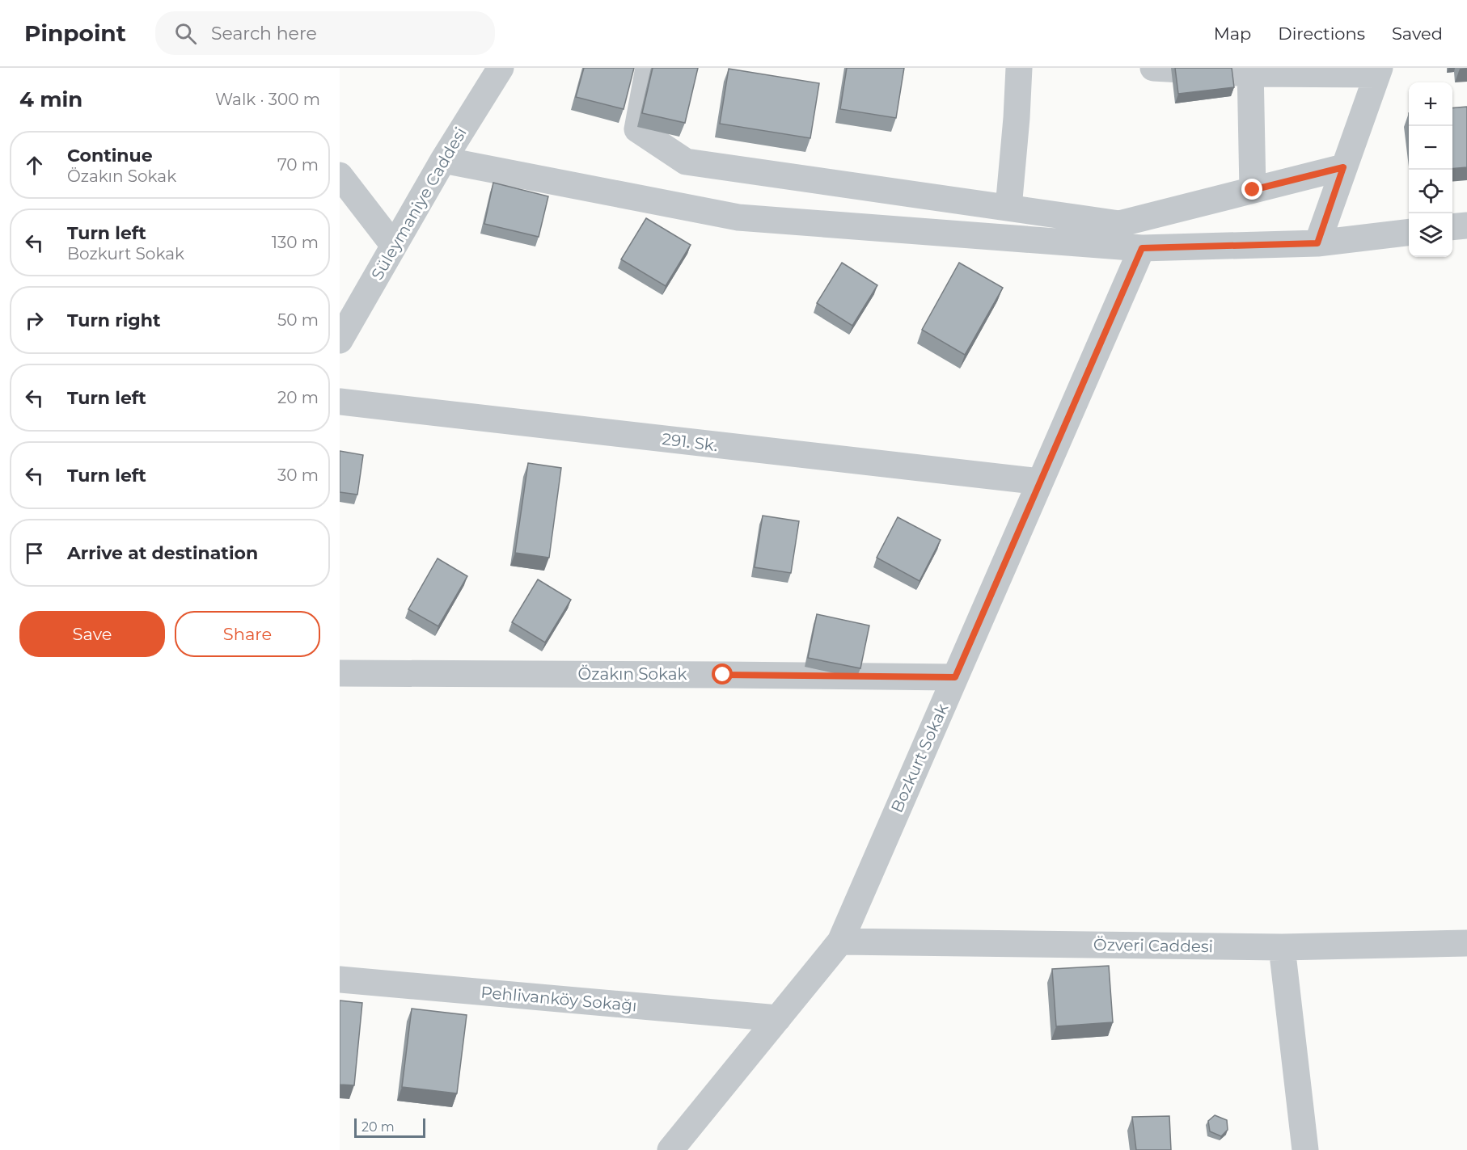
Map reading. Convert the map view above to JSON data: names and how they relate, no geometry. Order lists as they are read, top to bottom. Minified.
{"streets":{"street":["Süleymaniye Caddesi","291. Sk.","Özakın Sokak","Bozkurt Sokak","Özveri Caddesi","Pehlivanköy Sokağı"]},"crossings":[["291. Sk.","Bozkurt Sokak"],["Özakın Sokak","Bozkurt Sokak"],["Bozkurt Sokak","Özveri Caddesi"],["Bozkurt Sokak","Pehlivanköy Sokağı"]],"scale_bar":"20 m","page":{"header":"Pinpoint","search":"Search here","nav":["Map","Directions","Saved"],"heading":["4 min","Walk · 300 m"],"map_buttons":["+","−"],"list":[["Continue","Özakın Sokak","70 m"],["Turn left","Bozkurt Sokak","130 m"],["Turn right","50 m"],["Turn left","20 m"],["Turn left","30 m"],"Arrive at destination"],"buttons":["Save","Share"],"scale":"20 m"}}
